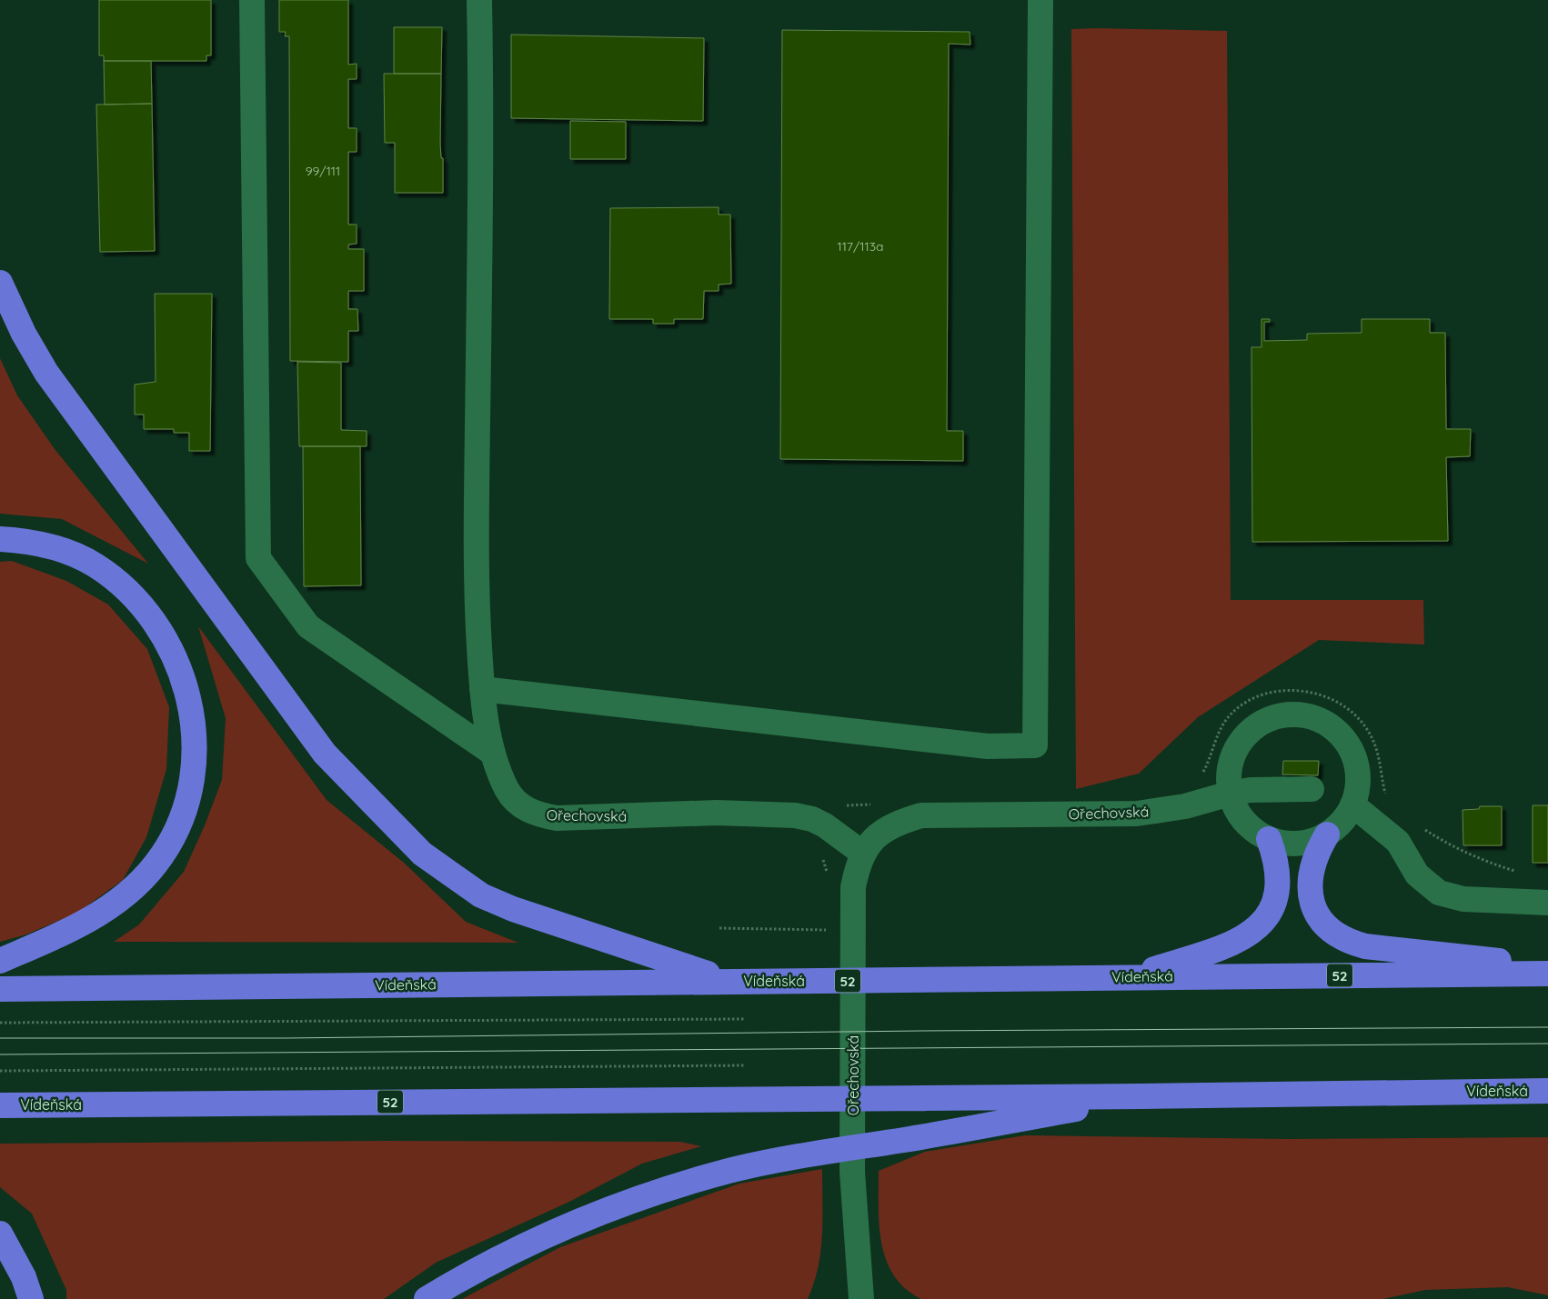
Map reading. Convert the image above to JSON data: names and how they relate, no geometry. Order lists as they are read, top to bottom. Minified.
{"streets":{"highway":["52","Vídeňská"],"street":["Ořechovská"]},"house_numbers":["99/111","117/113a"]}
